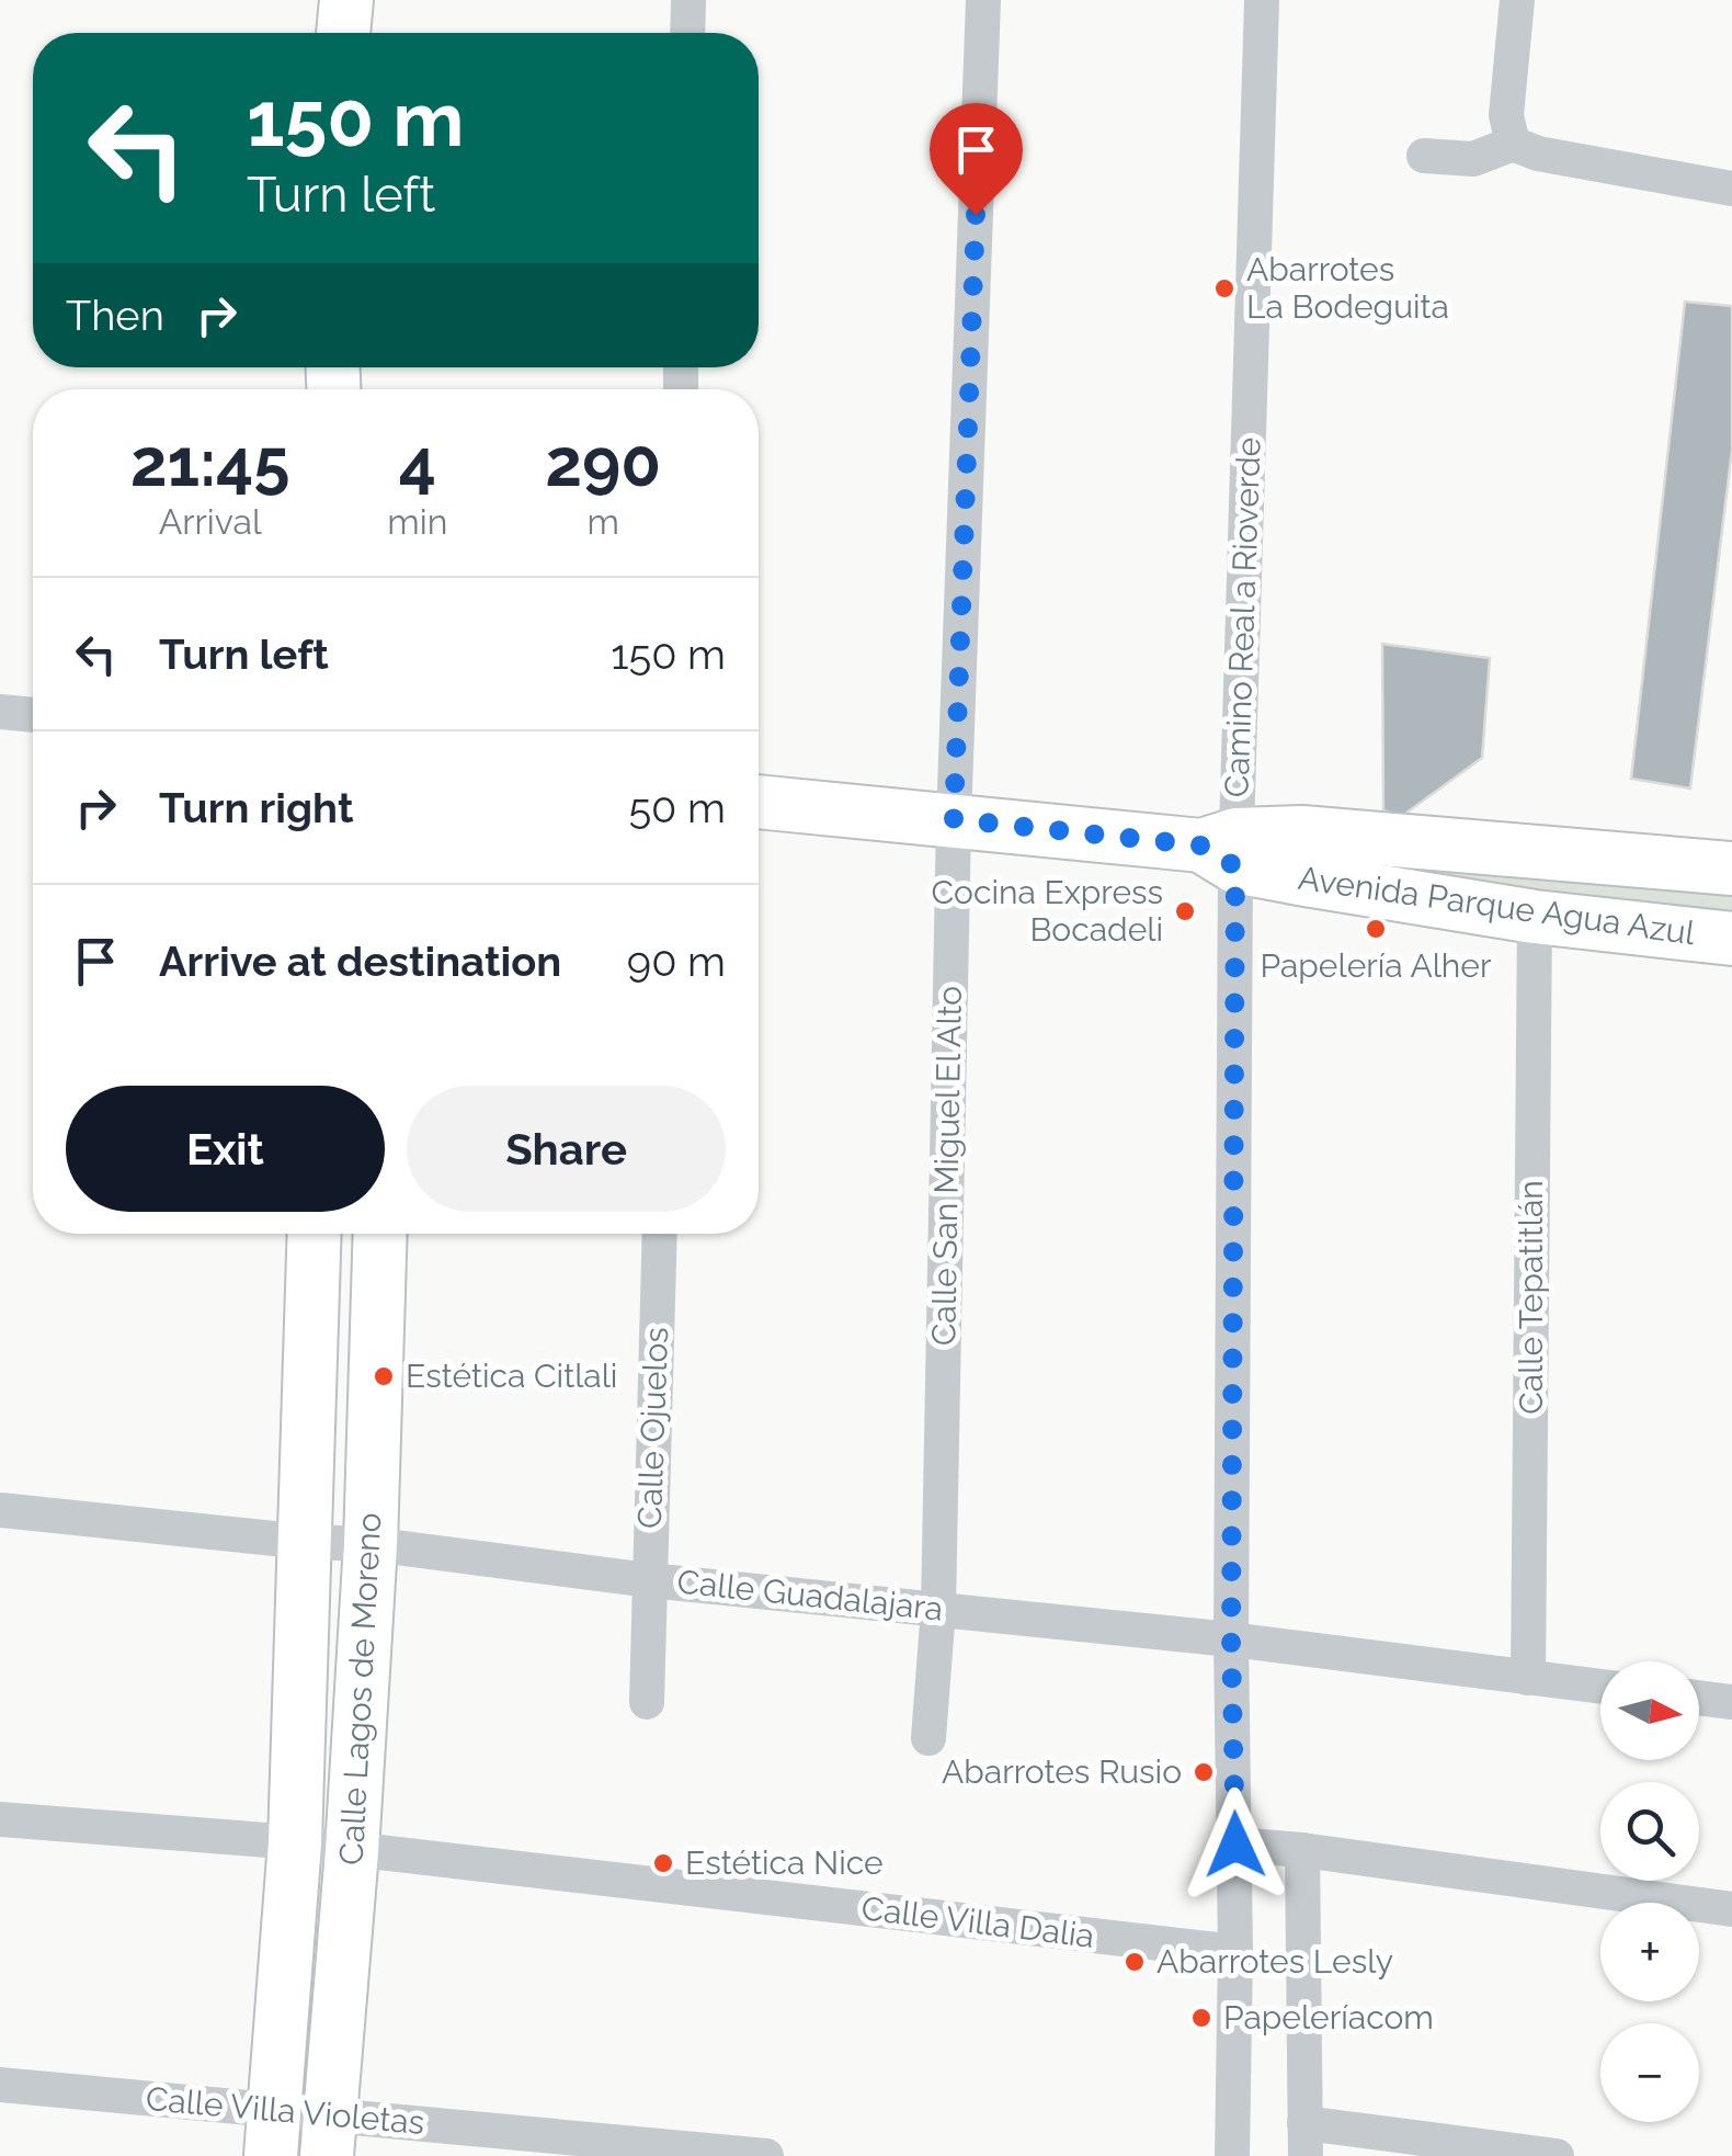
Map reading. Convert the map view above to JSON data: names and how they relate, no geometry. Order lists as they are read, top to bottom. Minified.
{"streets":{"street":["Camino Real a Rioverde","Avenida Parque Agua Azul","Calle San Miguel El Alto","Calle Tepatitlán","Calle Ojuelos","Calle Guadalajara","Calle Lagos de Moreno","Calle Villa Dalia","Calle Villa Violetas"]},"crossings":[["Camino Real a Rioverde","Avenida Parque Agua Azul"],["Camino Real a Rioverde","Calle Guadalajara"],["Camino Real a Rioverde","Calle Villa Dalia"],["Avenida Parque Agua Azul","Calle San Miguel El Alto"],["Avenida Parque Agua Azul","Calle Tepatitlán"],["Calle San Miguel El Alto","Calle Guadalajara"],["Calle Tepatitlán","Calle Guadalajara"],["Calle Ojuelos","Calle Guadalajara"],["Calle Guadalajara","Calle Lagos de Moreno"],["Calle Lagos de Moreno","Calle Villa Dalia"],["Calle Lagos de Moreno","Calle Villa Violetas"]],"places":["Abarrotes La Bodeguita","Cocina Express Bocadeli","Papelería Alher","Estética Citlali","Abarrotes Rusio","Estética Nice","Abarrotes Lesly","Papeleríacom"],"north":"right","page":{"turn":["150 m","Turn left"],"then":"Then","eta":["21:45","Arrival","4","min","290","m"],"list":[{"name":"Turn left","value":"150 m"},{"name":"Turn right","value":"50 m"},{"name":"Arrive at destination","value":"90 m"}],"buttons":["Exit","Share"],"map_buttons":["+","−"]}}
